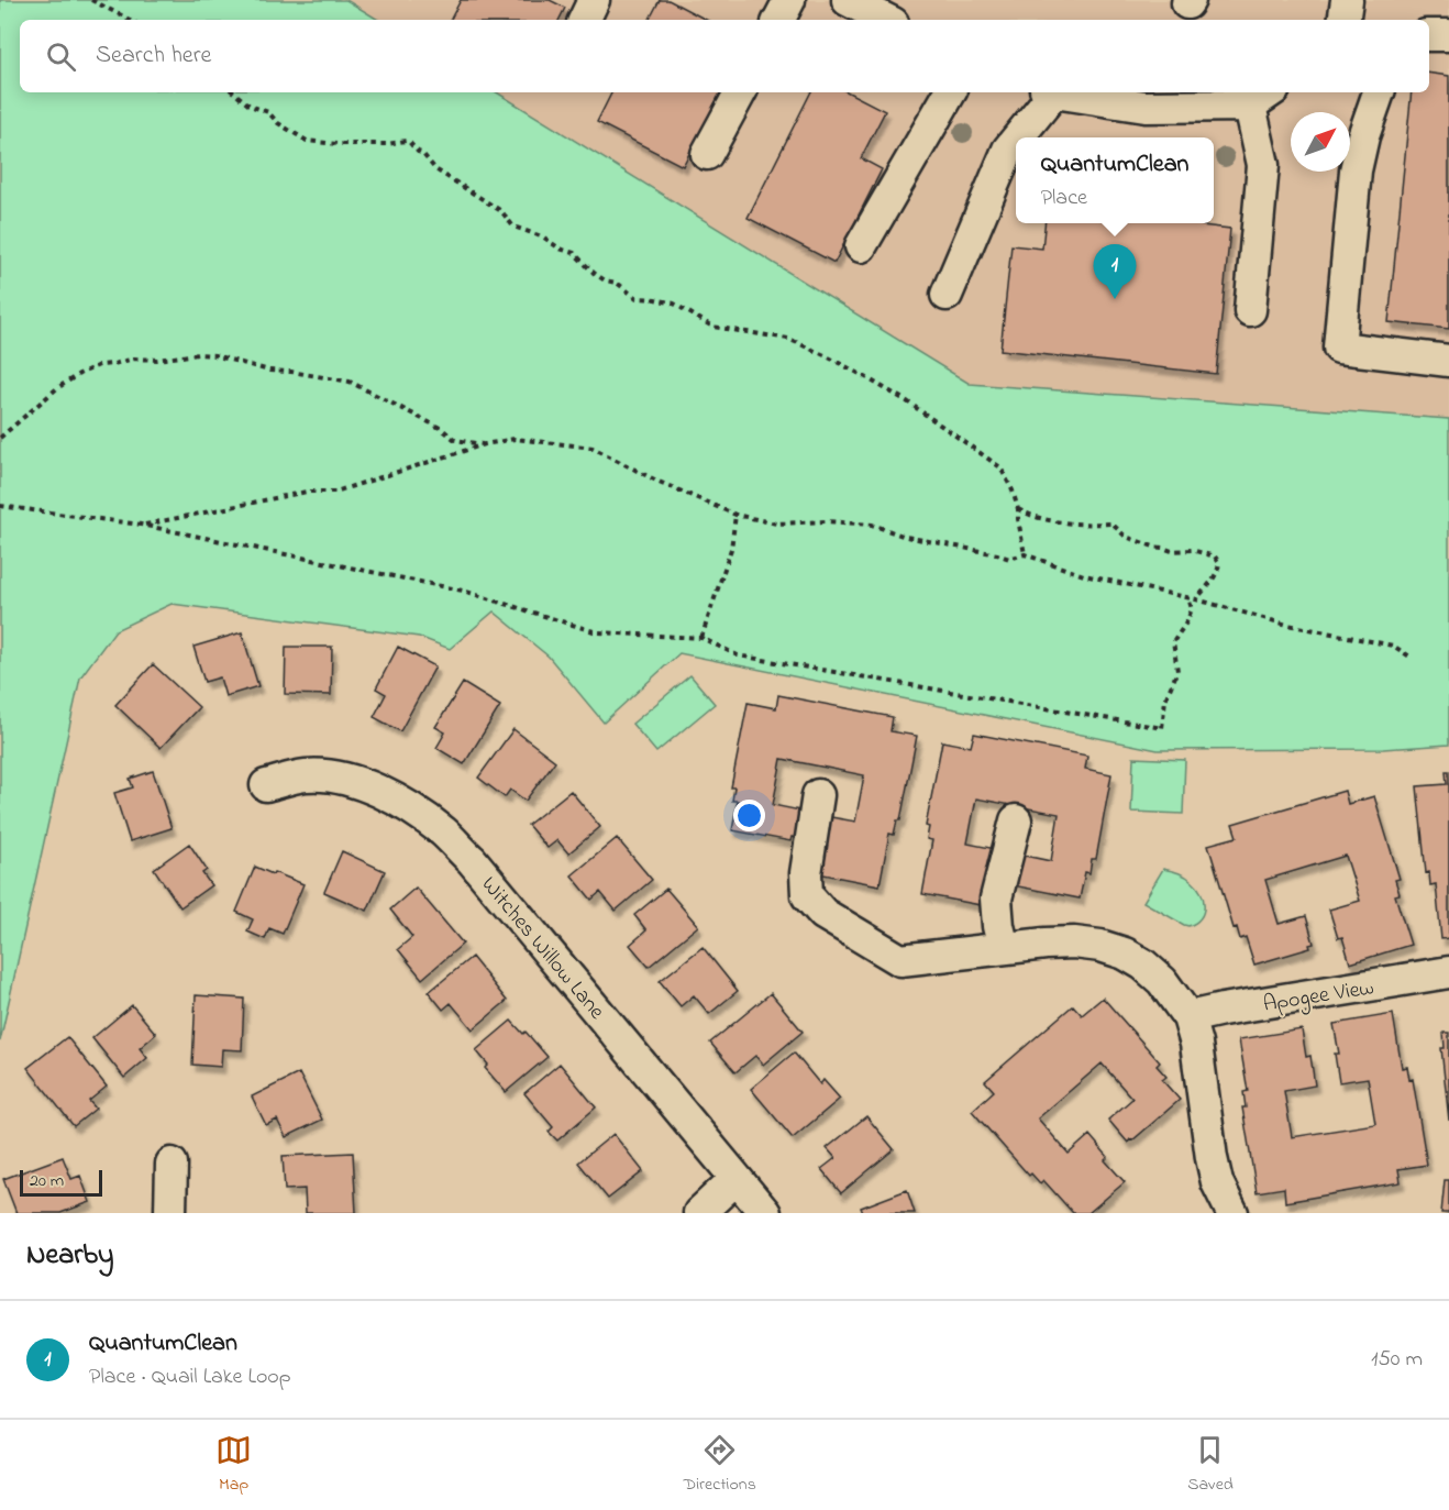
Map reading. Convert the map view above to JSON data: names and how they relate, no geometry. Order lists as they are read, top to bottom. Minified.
{"streets":{"street":["Witches Willow Lane","Apogee View"]},"scale_bar":"20 m","north":"top right","page":{"search":"Search here","popup":["QuantumClean","Place"],"pins":"1","scale":"20 m","heading":"Nearby","list":[{"mark":"1","name":"QuantumClean","note":"Place · Quail Lake Loop","value":"150 m"}],"nav":["Map","Directions","Saved"]}}
